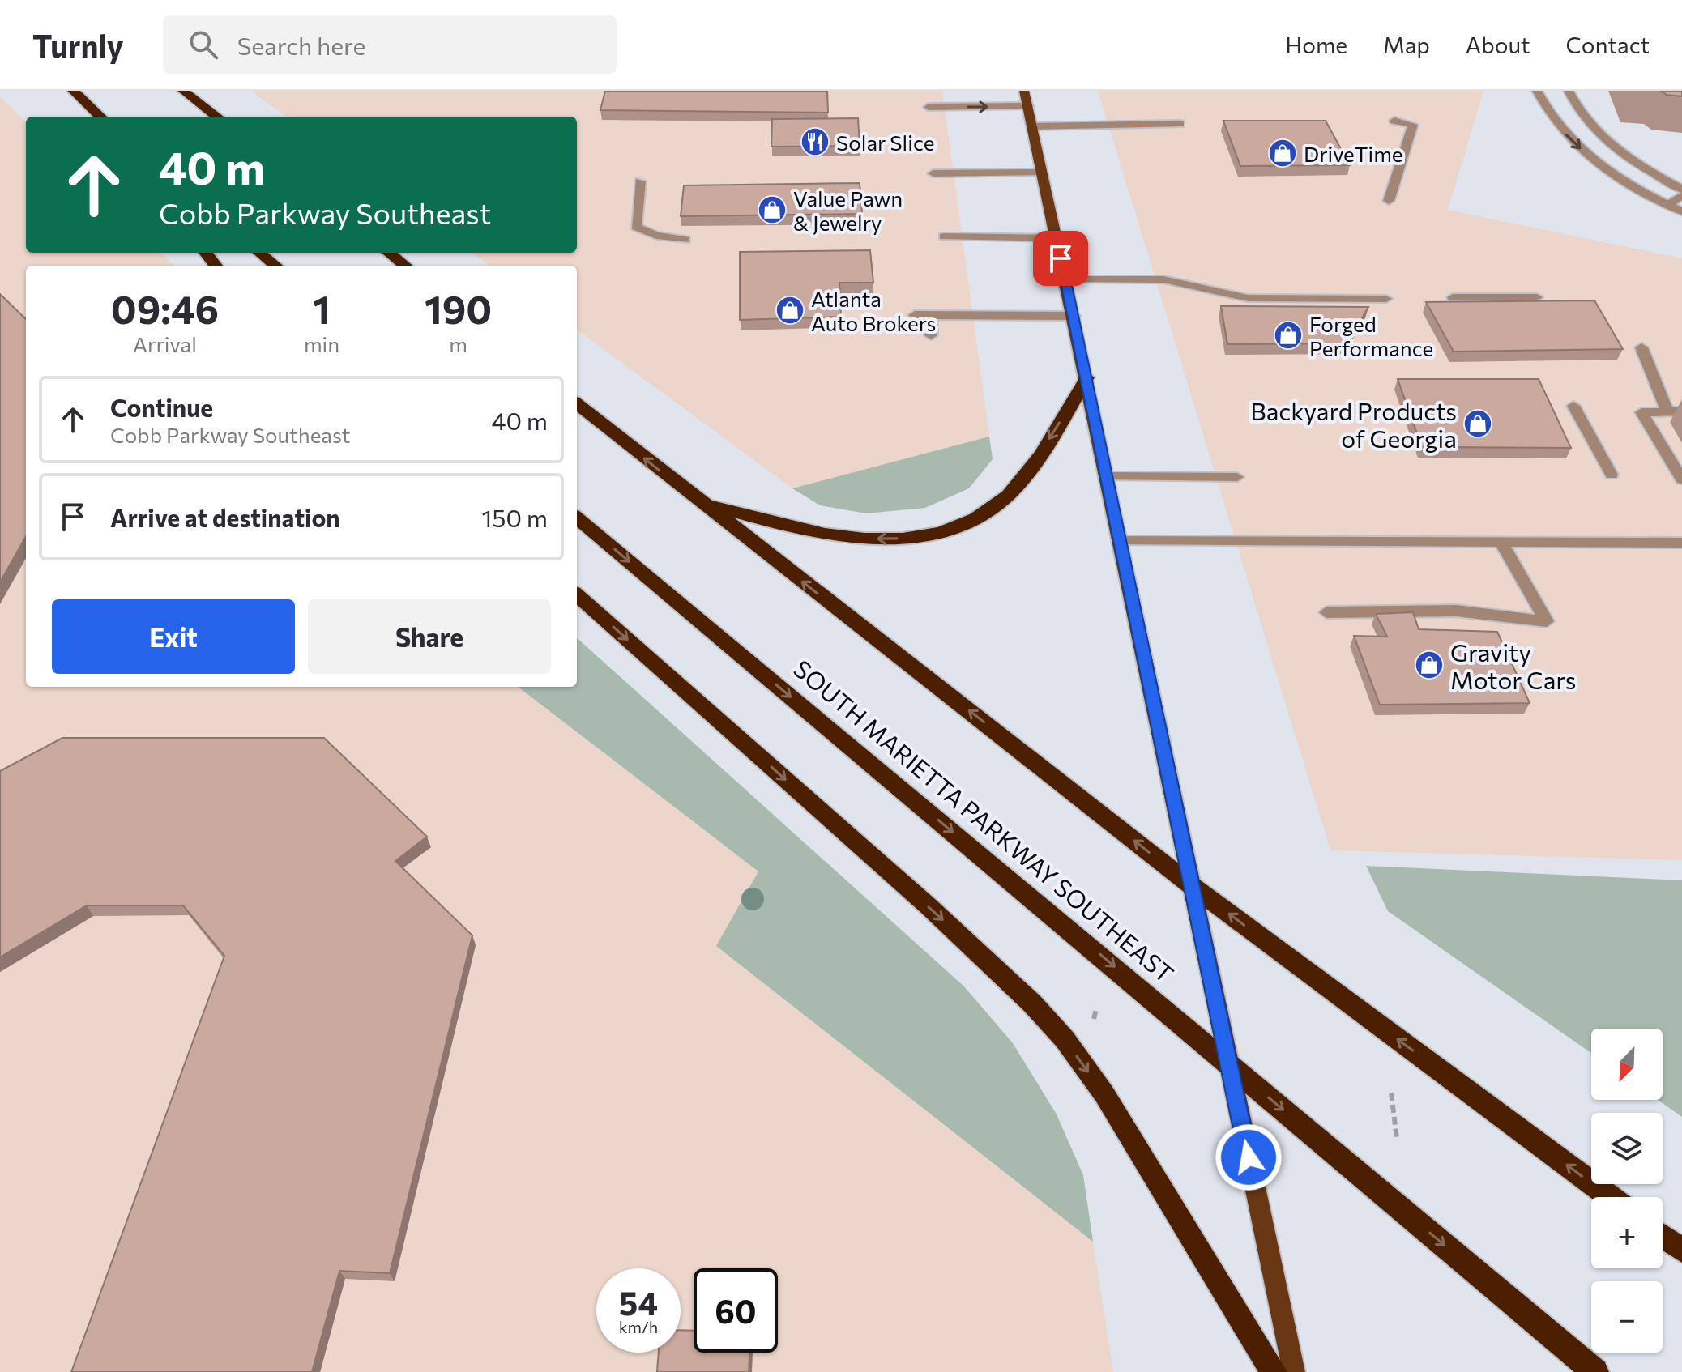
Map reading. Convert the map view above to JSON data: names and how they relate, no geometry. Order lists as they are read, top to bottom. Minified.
{"streets":{"highway":["SOUTH MARIETTA PARKWAY SOUTHEAST"]},"places":{"restaurant":["Solar Slice"],"shop":["DriveTime","Value Pawn & Jewelry","Atlanta Auto Brokers","Forged Performance","Backyard Products of Georgia","Gravity Motor Cars"]},"north":"bottom left","page":{"header":"Turnly","search":"Search here","nav":["Home","Map","About","Contact"],"turn":["40 m","Cobb Parkway Southeast"],"eta":["09:46","Arrival","1","min","190","m"],"list":[{"name":"Continue","note":"Cobb Parkway Southeast","value":"40 m"},{"name":"Arrive at destination","value":"150 m"}],"buttons":["Exit","Share"],"map_buttons":["+","−"],"speed":"54 km/h","limit":"60"}}
